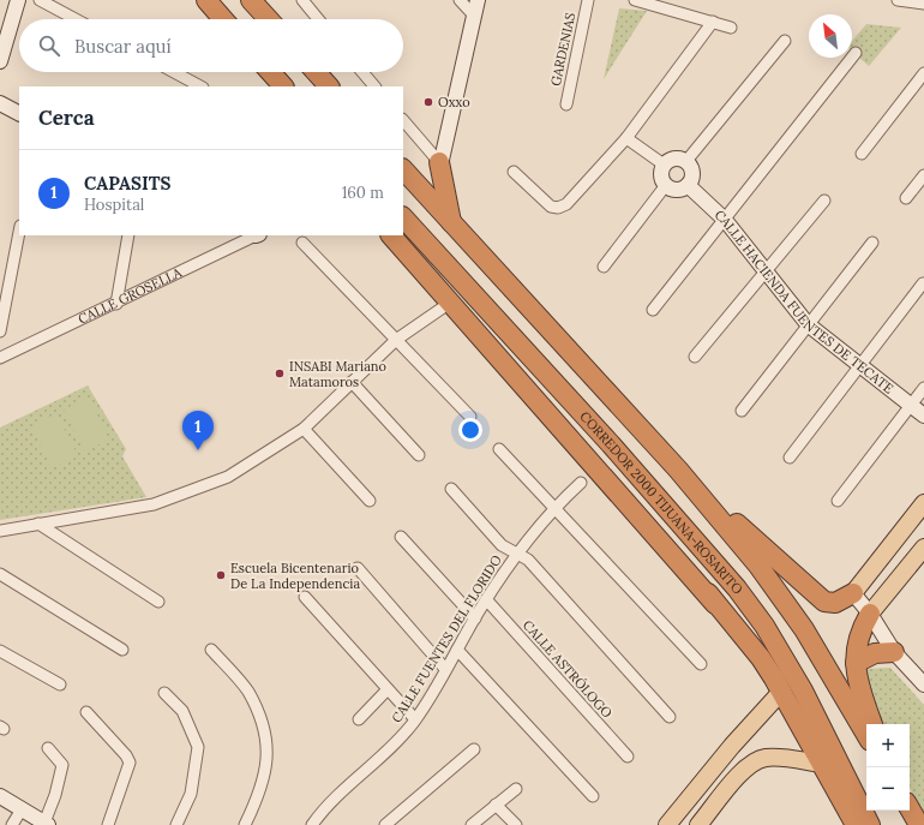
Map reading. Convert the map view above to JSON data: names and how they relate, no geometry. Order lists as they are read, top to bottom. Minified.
{"streets":{"highway":["CORREDOR 2000 TIJUANA-ROSARITO"],"street":["GARDENIAS","CALLE GROSELLA","CALLE HACIENDA FUENTES DE TECATE","CALLE FUENTES DEL FLORIDO","CALLE ASTRÓLOGO"]},"crossings":[["CALLE FUENTES DEL FLORIDO","CALLE ASTRÓLOGO"]],"places":["Oxxo","INSABI Mariano Matamoros","Escuela Bicentenario De La Independencia"],"north":"top left","page":{"search":"Buscar aquí","heading":"Cerca","list":[{"mark":"1","name":"CAPASITS","note":"Hospital","value":"160 m"}],"pins":"1","map_buttons":["+","−"]}}
